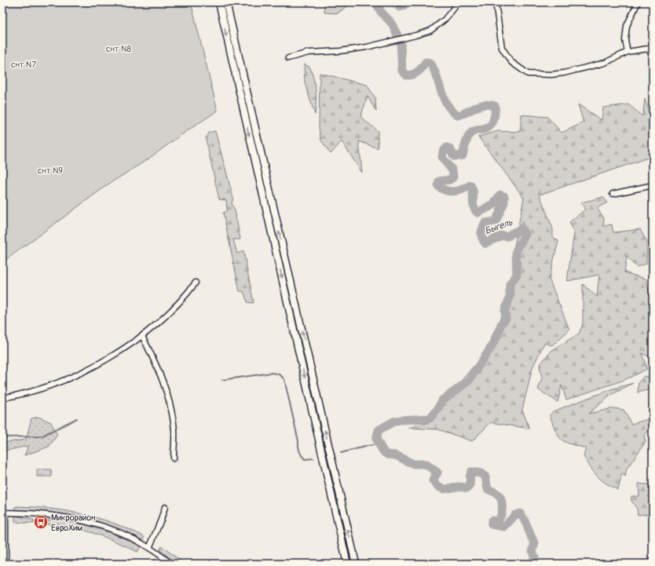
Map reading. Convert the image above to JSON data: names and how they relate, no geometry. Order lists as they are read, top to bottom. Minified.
{"water":["Быгель"],"parks":["снт N8","снт N7","снт N9"],"places":{"bus stop":["Микрорайон ЕвроХим"]}}
